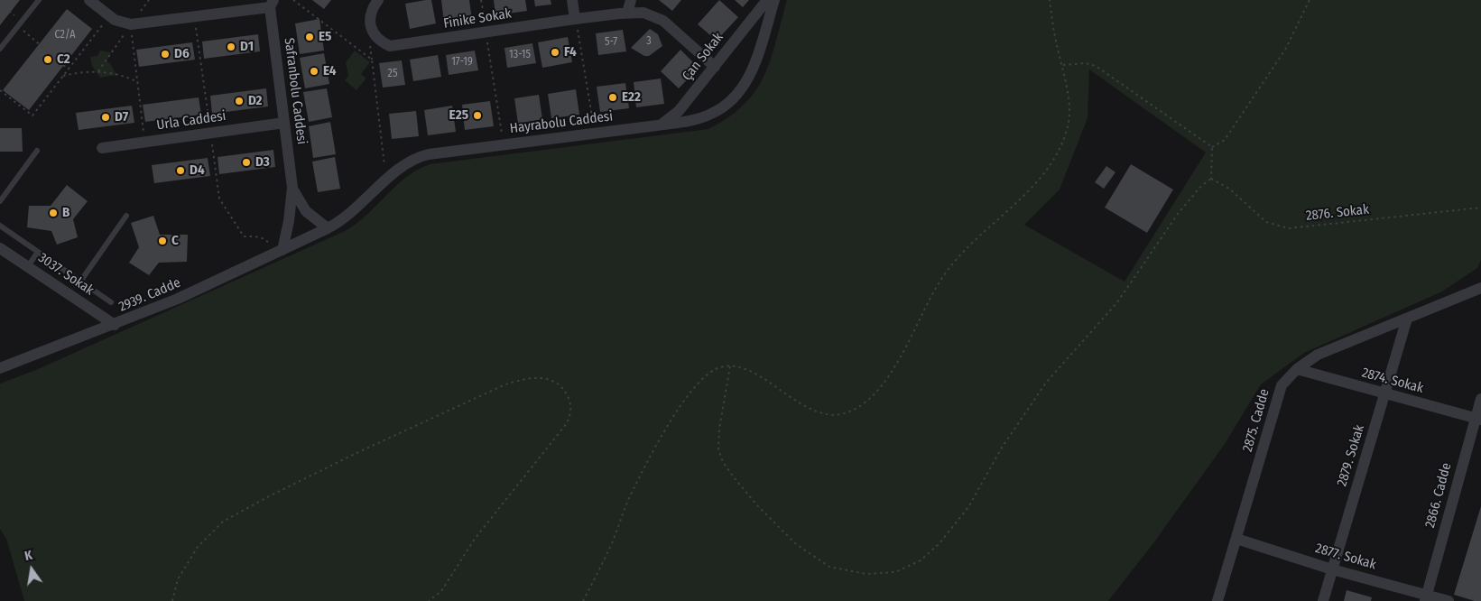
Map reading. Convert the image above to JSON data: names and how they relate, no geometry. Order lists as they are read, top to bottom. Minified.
{"streets":{"street":["Finike Sokak","Çan Sokak","Safranbolu Caddesi","Urla Caddesi","Hayrabolu Caddesi","3037. Sokak","2939. Cadde","2874. Sokak","2875. Cadde","2879. Sokak","2866. Cadde","2877. Sokak"],"path":["2876. Sokak"]},"crossings":[["Finike Sokak","Çan Sokak"],["Çan Sokak","Hayrabolu Caddesi"],["Safranbolu Caddesi","Urla Caddesi"],["Safranbolu Caddesi","Hayrabolu Caddesi"],["Safranbolu Caddesi","2939. Cadde"],["Hayrabolu Caddesi","2939. Cadde"],["3037. Sokak","2939. Cadde"],["2874. Sokak","2875. Cadde"],["2874. Sokak","2879. Sokak"],["2874. Sokak","2866. Cadde"],["2875. Cadde","2879. Sokak"],["2875. Cadde","2877. Sokak"],["2879. Sokak","2877. Sokak"],["2866. Cadde","2877. Sokak"]],"places":["E5","D1","F4","D6","C2","E4","E22","D2","E25","D7","D3","D4","B","C"],"house_numbers":["C2/A","3","5-7","13-15","17-19","25"],"north":"top"}
